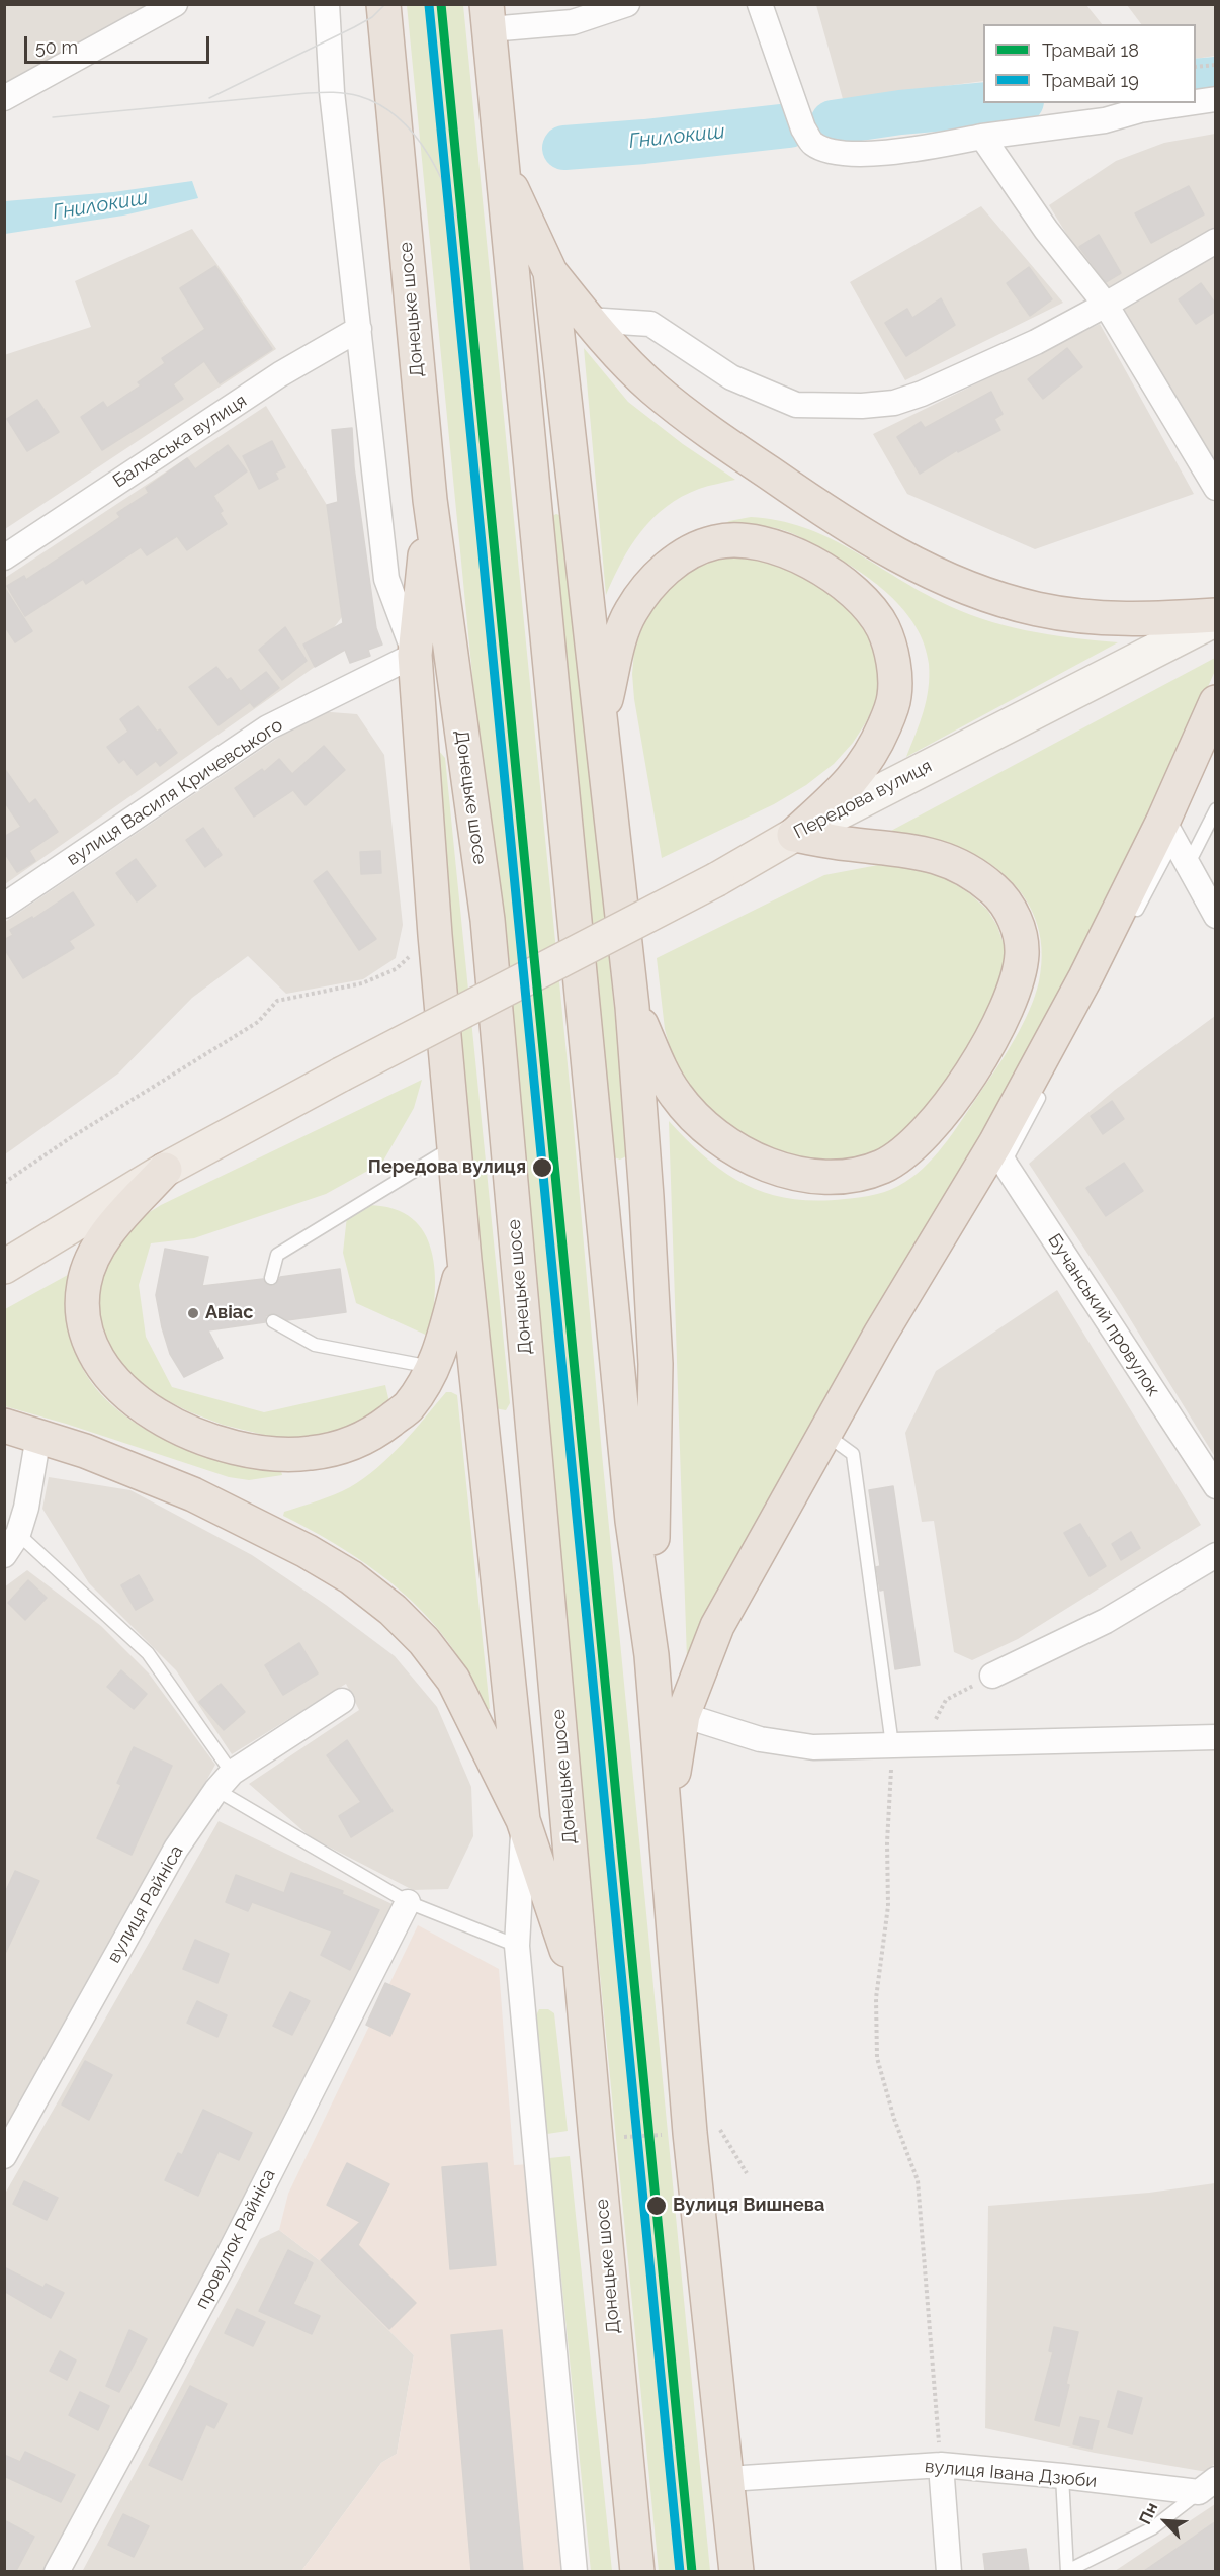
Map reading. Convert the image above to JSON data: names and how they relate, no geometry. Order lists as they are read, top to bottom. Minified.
{"streets":{"highway":["Донецьке шосе"],"main road":["Передова вулиця"],"street":["Балхаська вулиця","вулиця Василя Кричевського","Бучанський провулок","вулиця Райніса","провулок Райніса","вулиця Івана Дзюби"]},"water":["Гнилокиш"],"places":["Передова вулиця","Авіас","Вулиця Вишнева"],"lines":["tram line 18","tram line 19"],"legend":["Трамвай 18","Трамвай 19"],"scale_bar":"50 m","north":"top left"}
